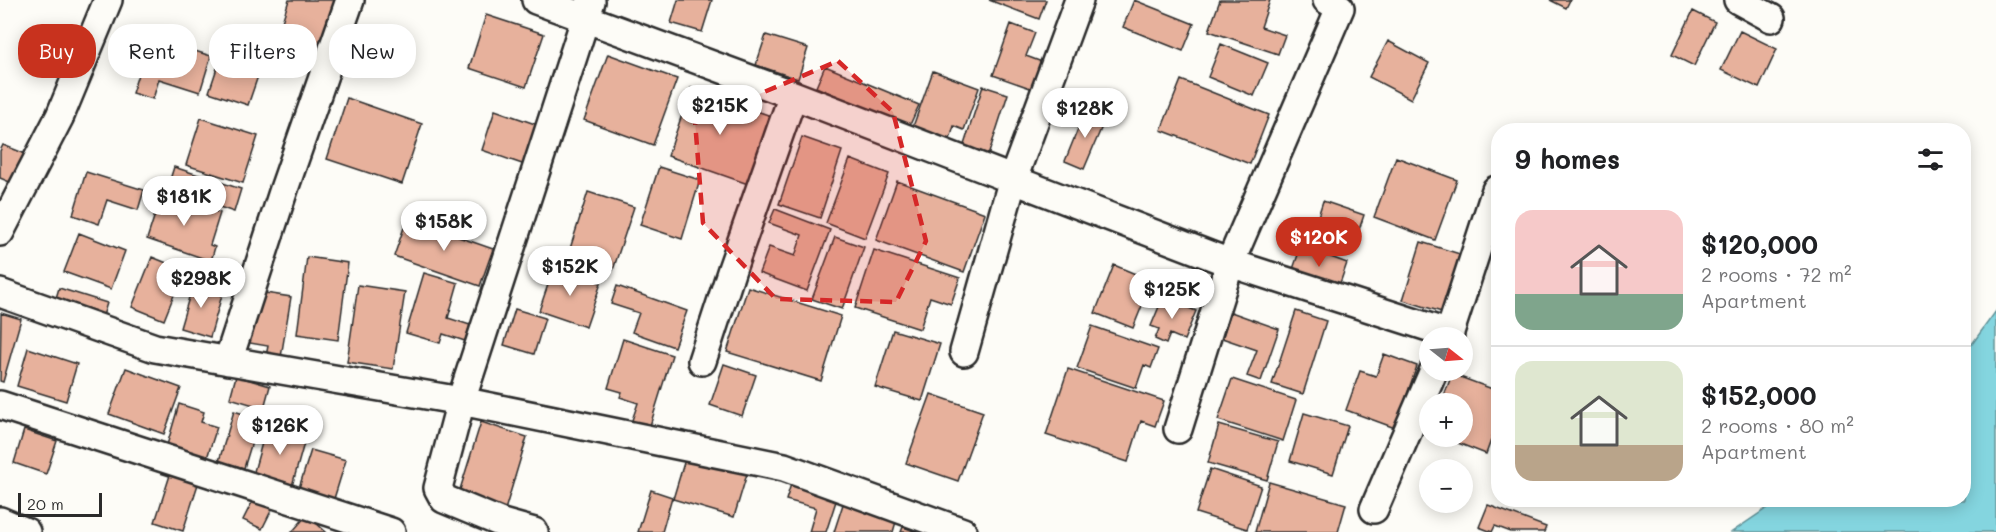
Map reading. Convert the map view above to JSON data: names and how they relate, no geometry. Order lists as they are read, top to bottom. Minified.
{"scale_bar":"20 m","north":"right","page":{"chip":["Buy","Rent","Filters","New"],"price":["$215K","$128K","$181K","$158K","$120K","$152K","$298K","$125K","$126K"],"heading":"9 homes","list":[{"name":"$120,000","note":"2 rooms · 72 m² · Apartment"},{"name":"$152,000","note":"2 rooms · 80 m² · Apartment"}],"map_buttons":["+","−"],"scale":"20 m"}}
